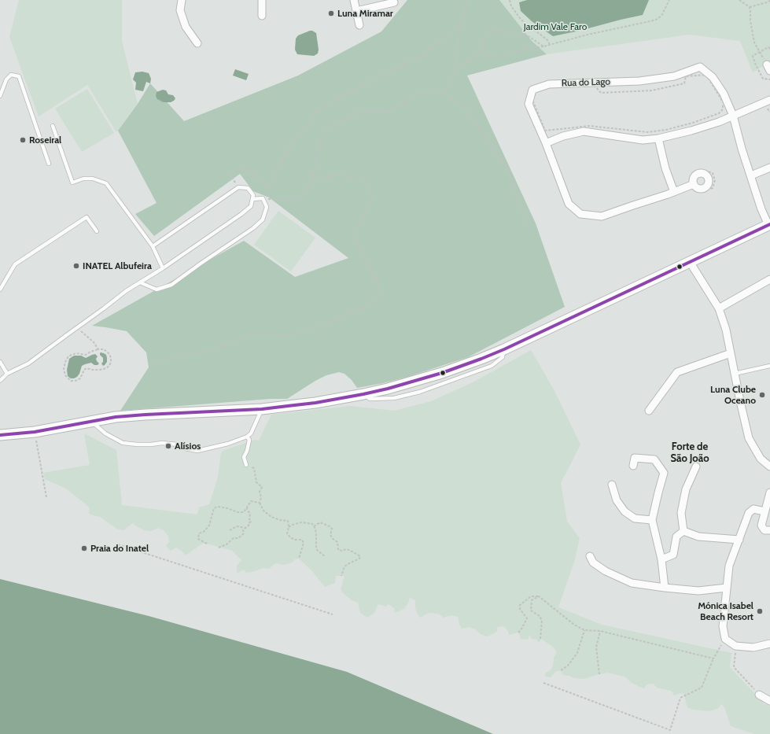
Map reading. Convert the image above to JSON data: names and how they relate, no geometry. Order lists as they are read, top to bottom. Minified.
{"streets":{"street":["Rua do Lago"]},"districts":["Forte de São João"],"parks":["Jardim Vale Faro"],"places":["Luna Miramar","Roseiral","INATEL Albufeira","Luna Clube Oceano","Alísios","Praia do Inatel","Mónica Isabel Beach Resort"]}
